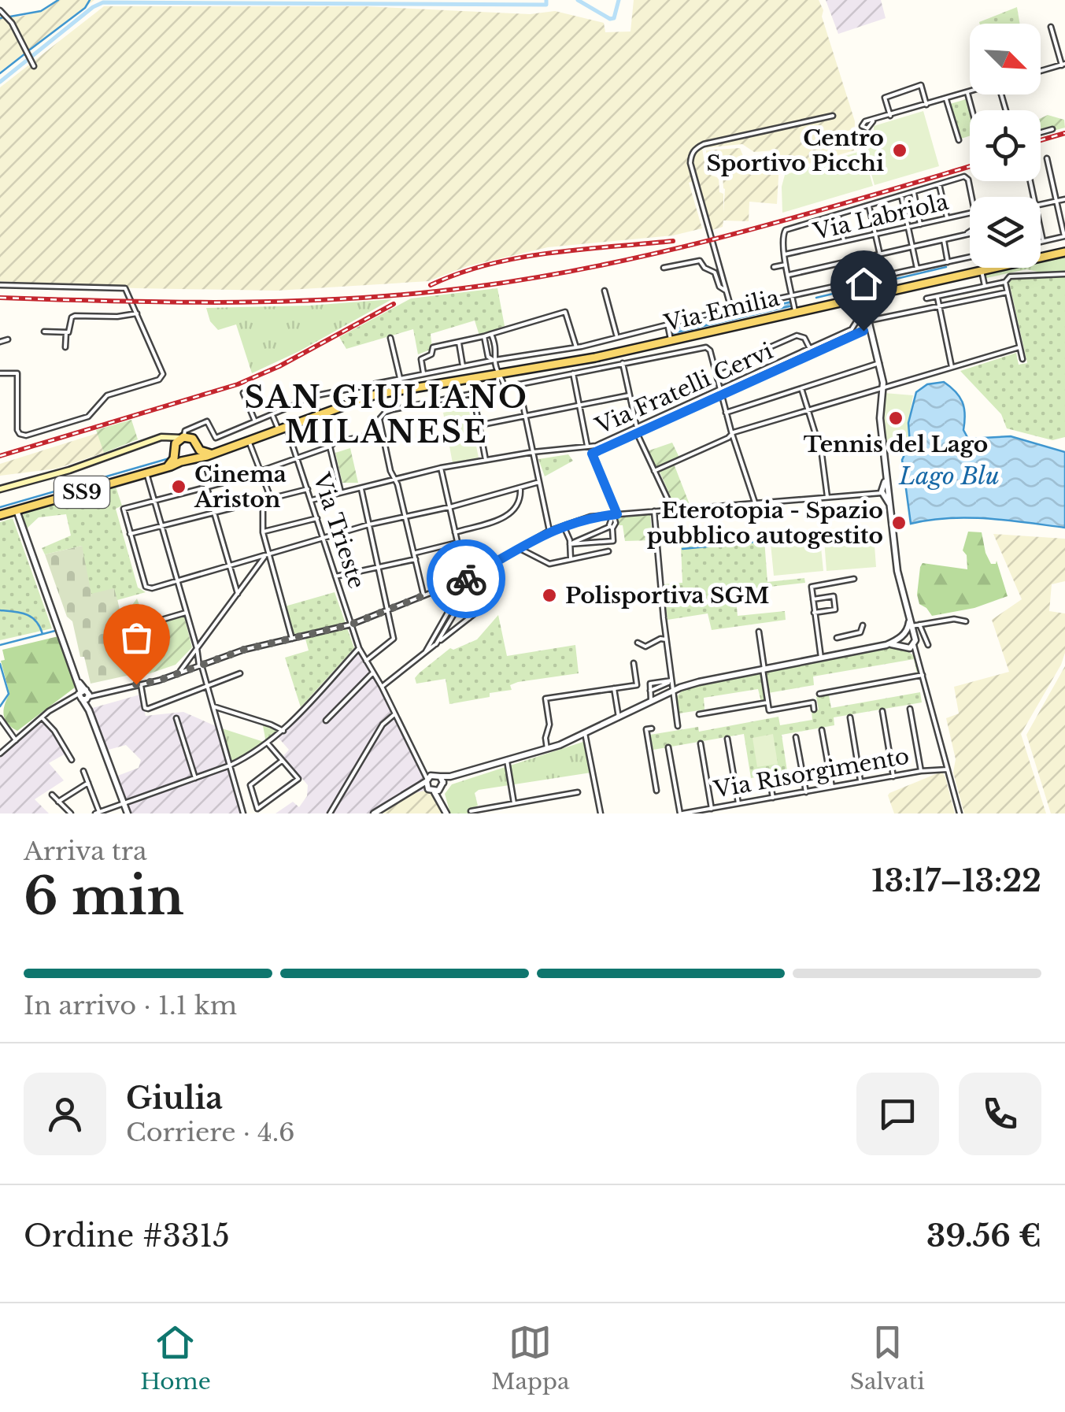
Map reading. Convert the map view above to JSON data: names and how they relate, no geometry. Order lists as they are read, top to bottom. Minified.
{"streets":{"main road":["Via Emilia","SS9"],"street":["Via Labriola","Via Fratelli Cervi","Via Trieste","Via Risorgimento"]},"crossings":[["Via Emilia","SS9"],["Via Emilia","Via Trieste"],["Via Fratelli Cervi","Via Trieste"]],"districts":["SAN GIULIANO MILANESE"],"water":["Lago Blu"],"places":["Centro Sportivo Picchi","Tennis del Lago","Cinema Ariston","Eterotopia - Spazio pubblico autogestito","Polisportiva SGM"],"north":"bottom right","page":{"heading":["6 min","Arriva tra","13:17–13:22"],"panel":["Giulia","Corriere · 4.6","Ordine #3315","39.56 €"],"bar":"In arrivo · 1.1 km","tabs":["Home","Mappa","Salvati"]}}
